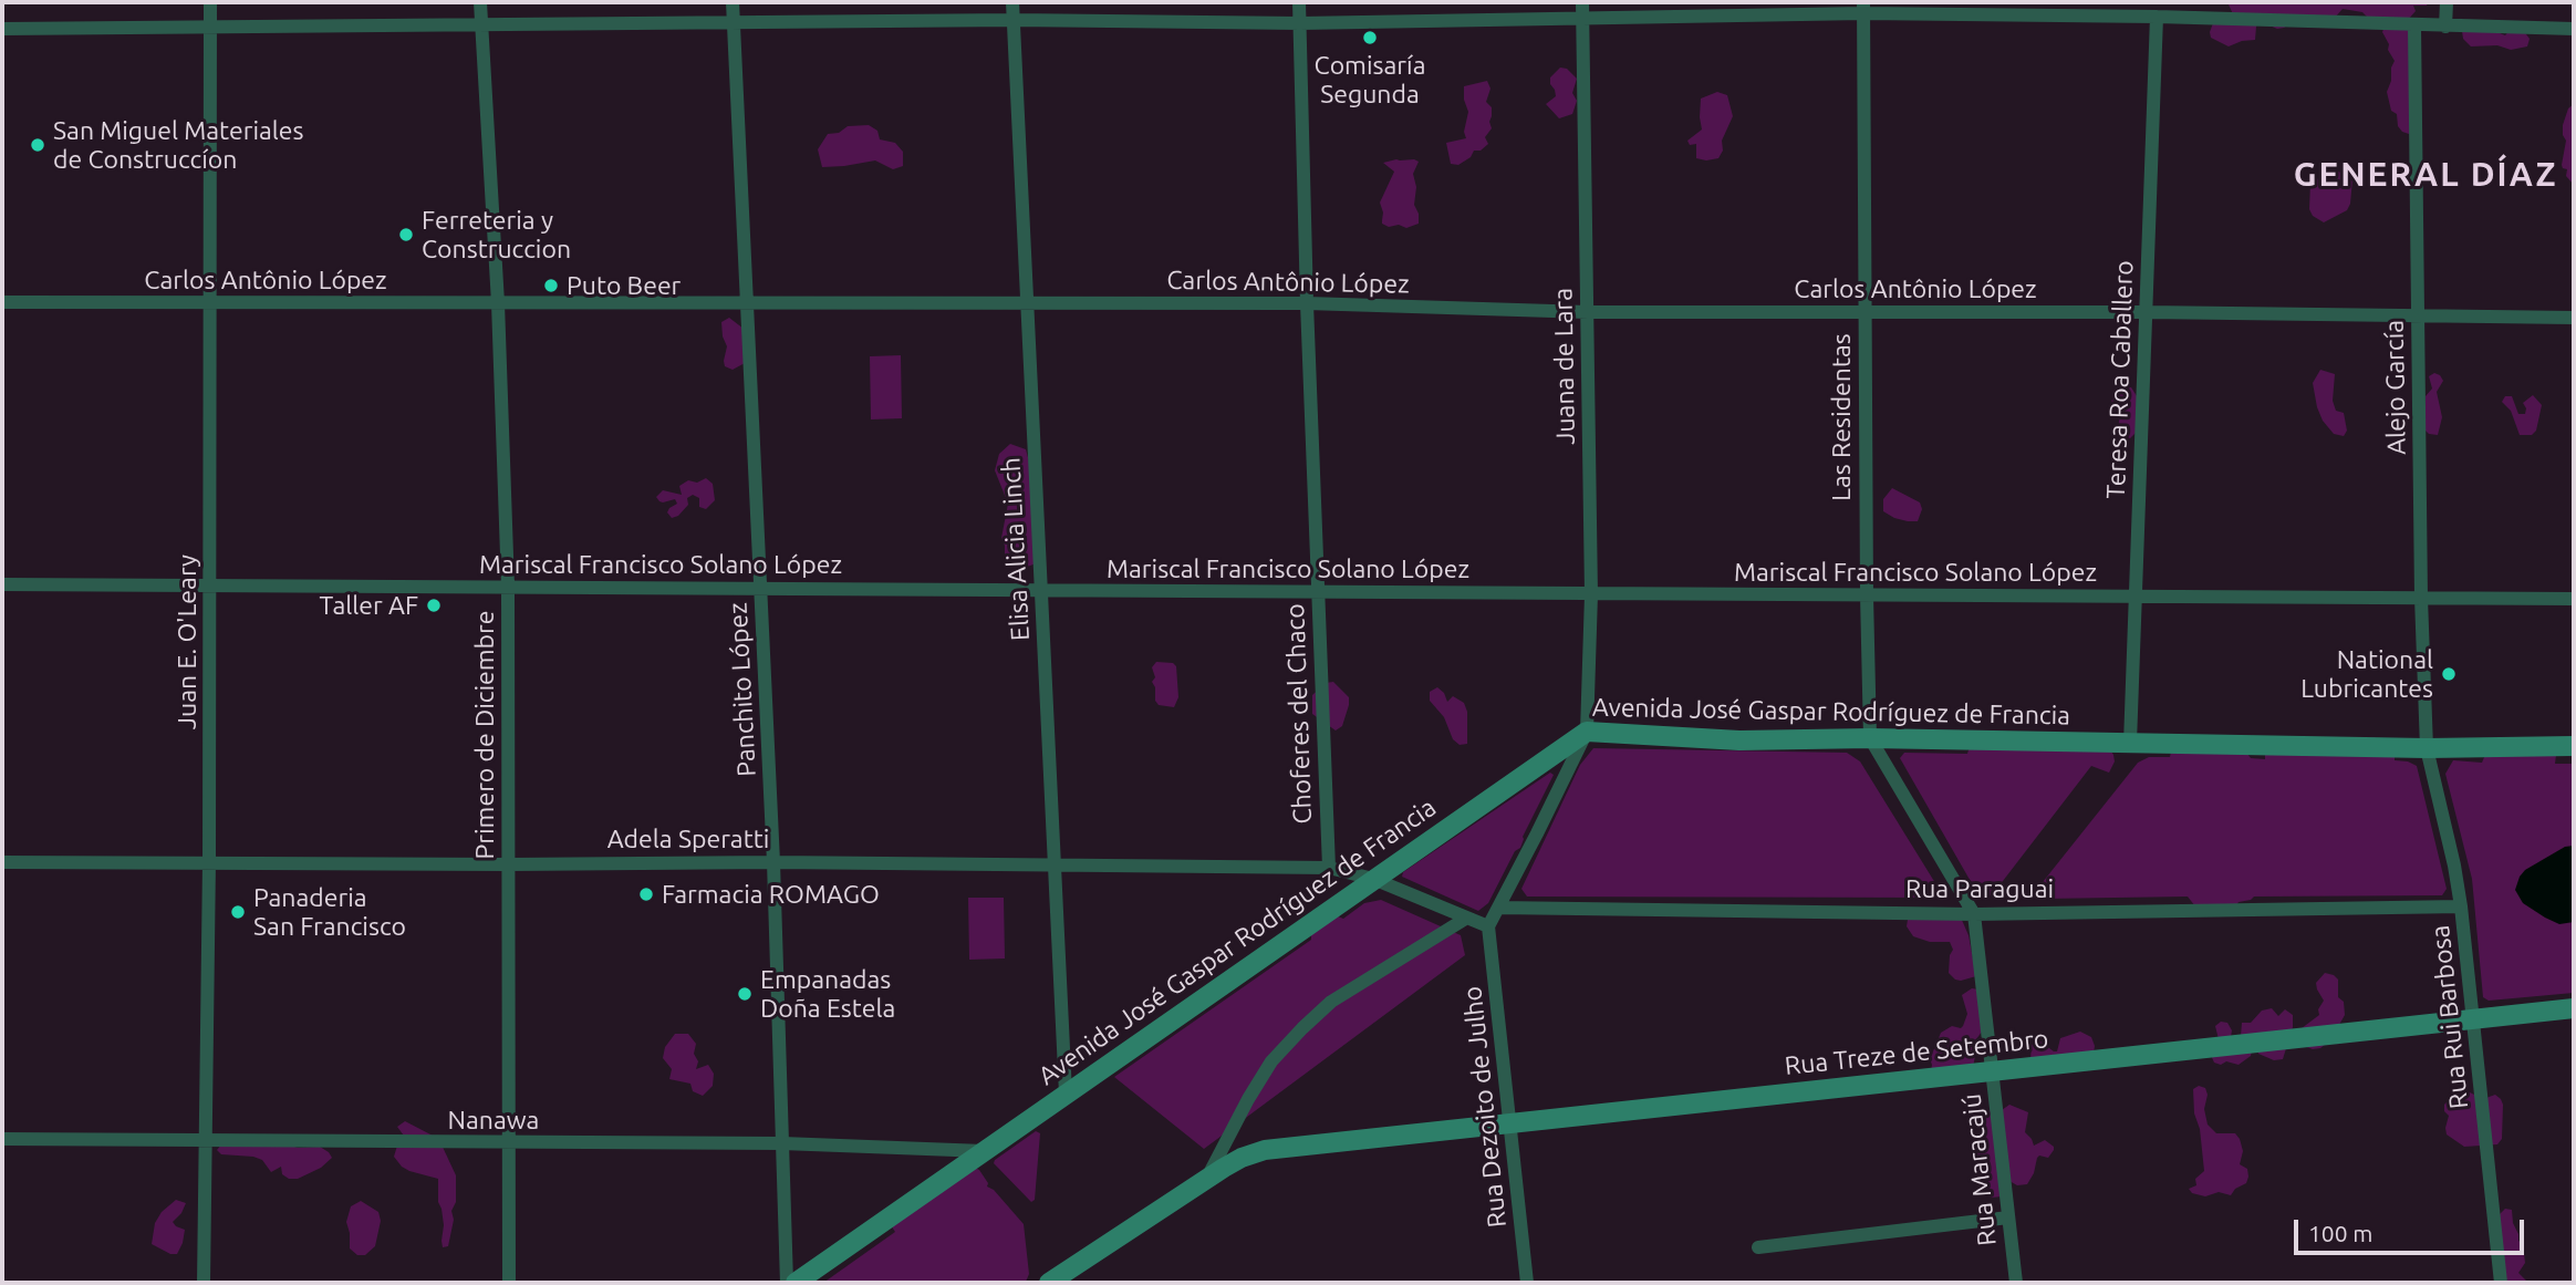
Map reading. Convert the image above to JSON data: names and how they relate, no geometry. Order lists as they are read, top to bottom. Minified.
{"streets":{"main road":["Avenida José Gaspar Rodríguez de Francia","Rua Treze de Setembro"],"street":["Carlos Antônio López","Juana de Lara","Teresa Roa Caballero","Alejo García","Las Residentas","Elisa Alicia Linch","Mariscal Francisco Solano López","Juan E. O'Leary","Panchito López","Choferes del Chaco","Primero de Diciembre","Adela Speratti","Rua Paraguai","Rua Rui Barbosa","Rua Dezoito de Julho","Nanawa","Rua Maracajú"]},"crossings":[["Carlos Antônio López","Juana de Lara"],["Carlos Antônio López","Teresa Roa Caballero"],["Carlos Antônio López","Alejo García"],["Carlos Antônio López","Las Residentas"],["Carlos Antônio López","Elisa Alicia Linch"],["Carlos Antônio López","Juan E. O'Leary"],["Carlos Antônio López","Panchito López"],["Carlos Antônio López","Choferes del Chaco"],["Carlos Antônio López","Primero de Diciembre"],["Juana de Lara","Mariscal Francisco Solano López"],["Juana de Lara","Avenida José Gaspar Rodríguez de Francia"],["Teresa Roa Caballero","Mariscal Francisco Solano López"],["Teresa Roa Caballero","Avenida José Gaspar Rodríguez de Francia"],["Alejo García","Mariscal Francisco Solano López"],["Alejo García","Avenida José Gaspar Rodríguez de Francia"],["Alejo García","Rua Rui Barbosa"],["Las Residentas","Mariscal Francisco Solano López"],["Las Residentas","Avenida José Gaspar Rodríguez de Francia"],["Elisa Alicia Linch","Mariscal Francisco Solano López"],["Elisa Alicia Linch","Avenida José Gaspar Rodríguez de Francia"],["Elisa Alicia Linch","Adela Speratti"],["Mariscal Francisco Solano López","Juan E. O'Leary"],["Mariscal Francisco Solano López","Panchito López"],["Mariscal Francisco Solano López","Choferes del Chaco"],["Mariscal Francisco Solano López","Primero de Diciembre"],["Juan E. O'Leary","Adela Speratti"],["Juan E. O'Leary","Nanawa"],["Panchito López","Adela Speratti"],["Panchito López","Nanawa"],["Avenida José Gaspar Rodríguez de Francia","Adela Speratti"],["Avenida José Gaspar Rodríguez de Francia","Rua Rui Barbosa"],["Avenida José Gaspar Rodríguez de Francia","Nanawa"],["Choferes del Chaco","Adela Speratti"],["Primero de Diciembre","Adela Speratti"],["Primero de Diciembre","Nanawa"],["Adela Speratti","Rua Dezoito de Julho"],["Rua Paraguai","Rua Rui Barbosa"],["Rua Paraguai","Rua Maracajú"],["Rua Rui Barbosa","Rua Treze de Setembro"],["Rua Treze de Setembro","Rua Dezoito de Julho"],["Rua Treze de Setembro","Rua Maracajú"]],"districts":["GENERAL DÍAZ"],"places":["Comisaría Segunda","San Miguel Materiales de Construccíon","Ferreteria y Construccion","Puto Beer","Taller AF","National Lubricantes","Farmacia ROMAGO","Panaderia San Francisco","Empanadas Doña Estela"],"scale_bar":"100 m"}
